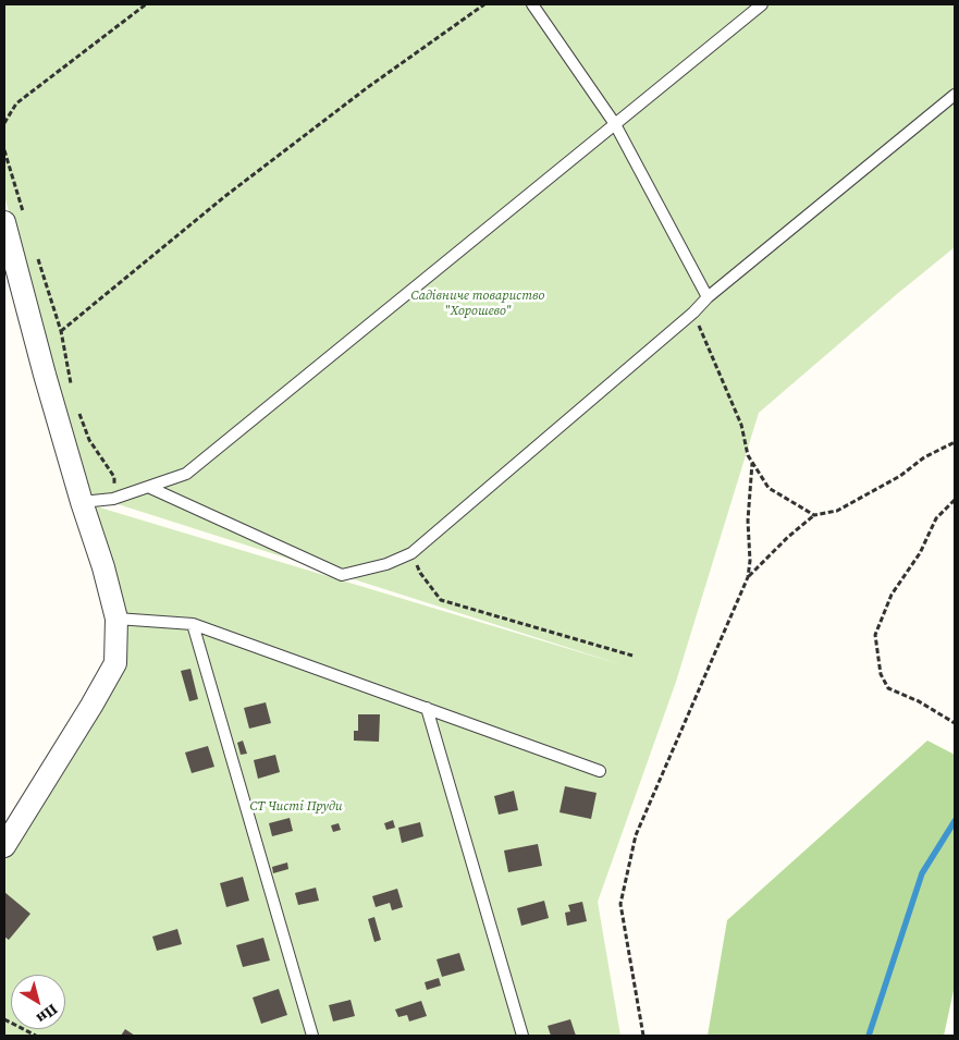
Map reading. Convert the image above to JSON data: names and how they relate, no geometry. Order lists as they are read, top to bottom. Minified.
{"parks":["Садівниче товариство \"Хорошево\"","СТ Чисті Пруди"],"north":"bottom right"}
